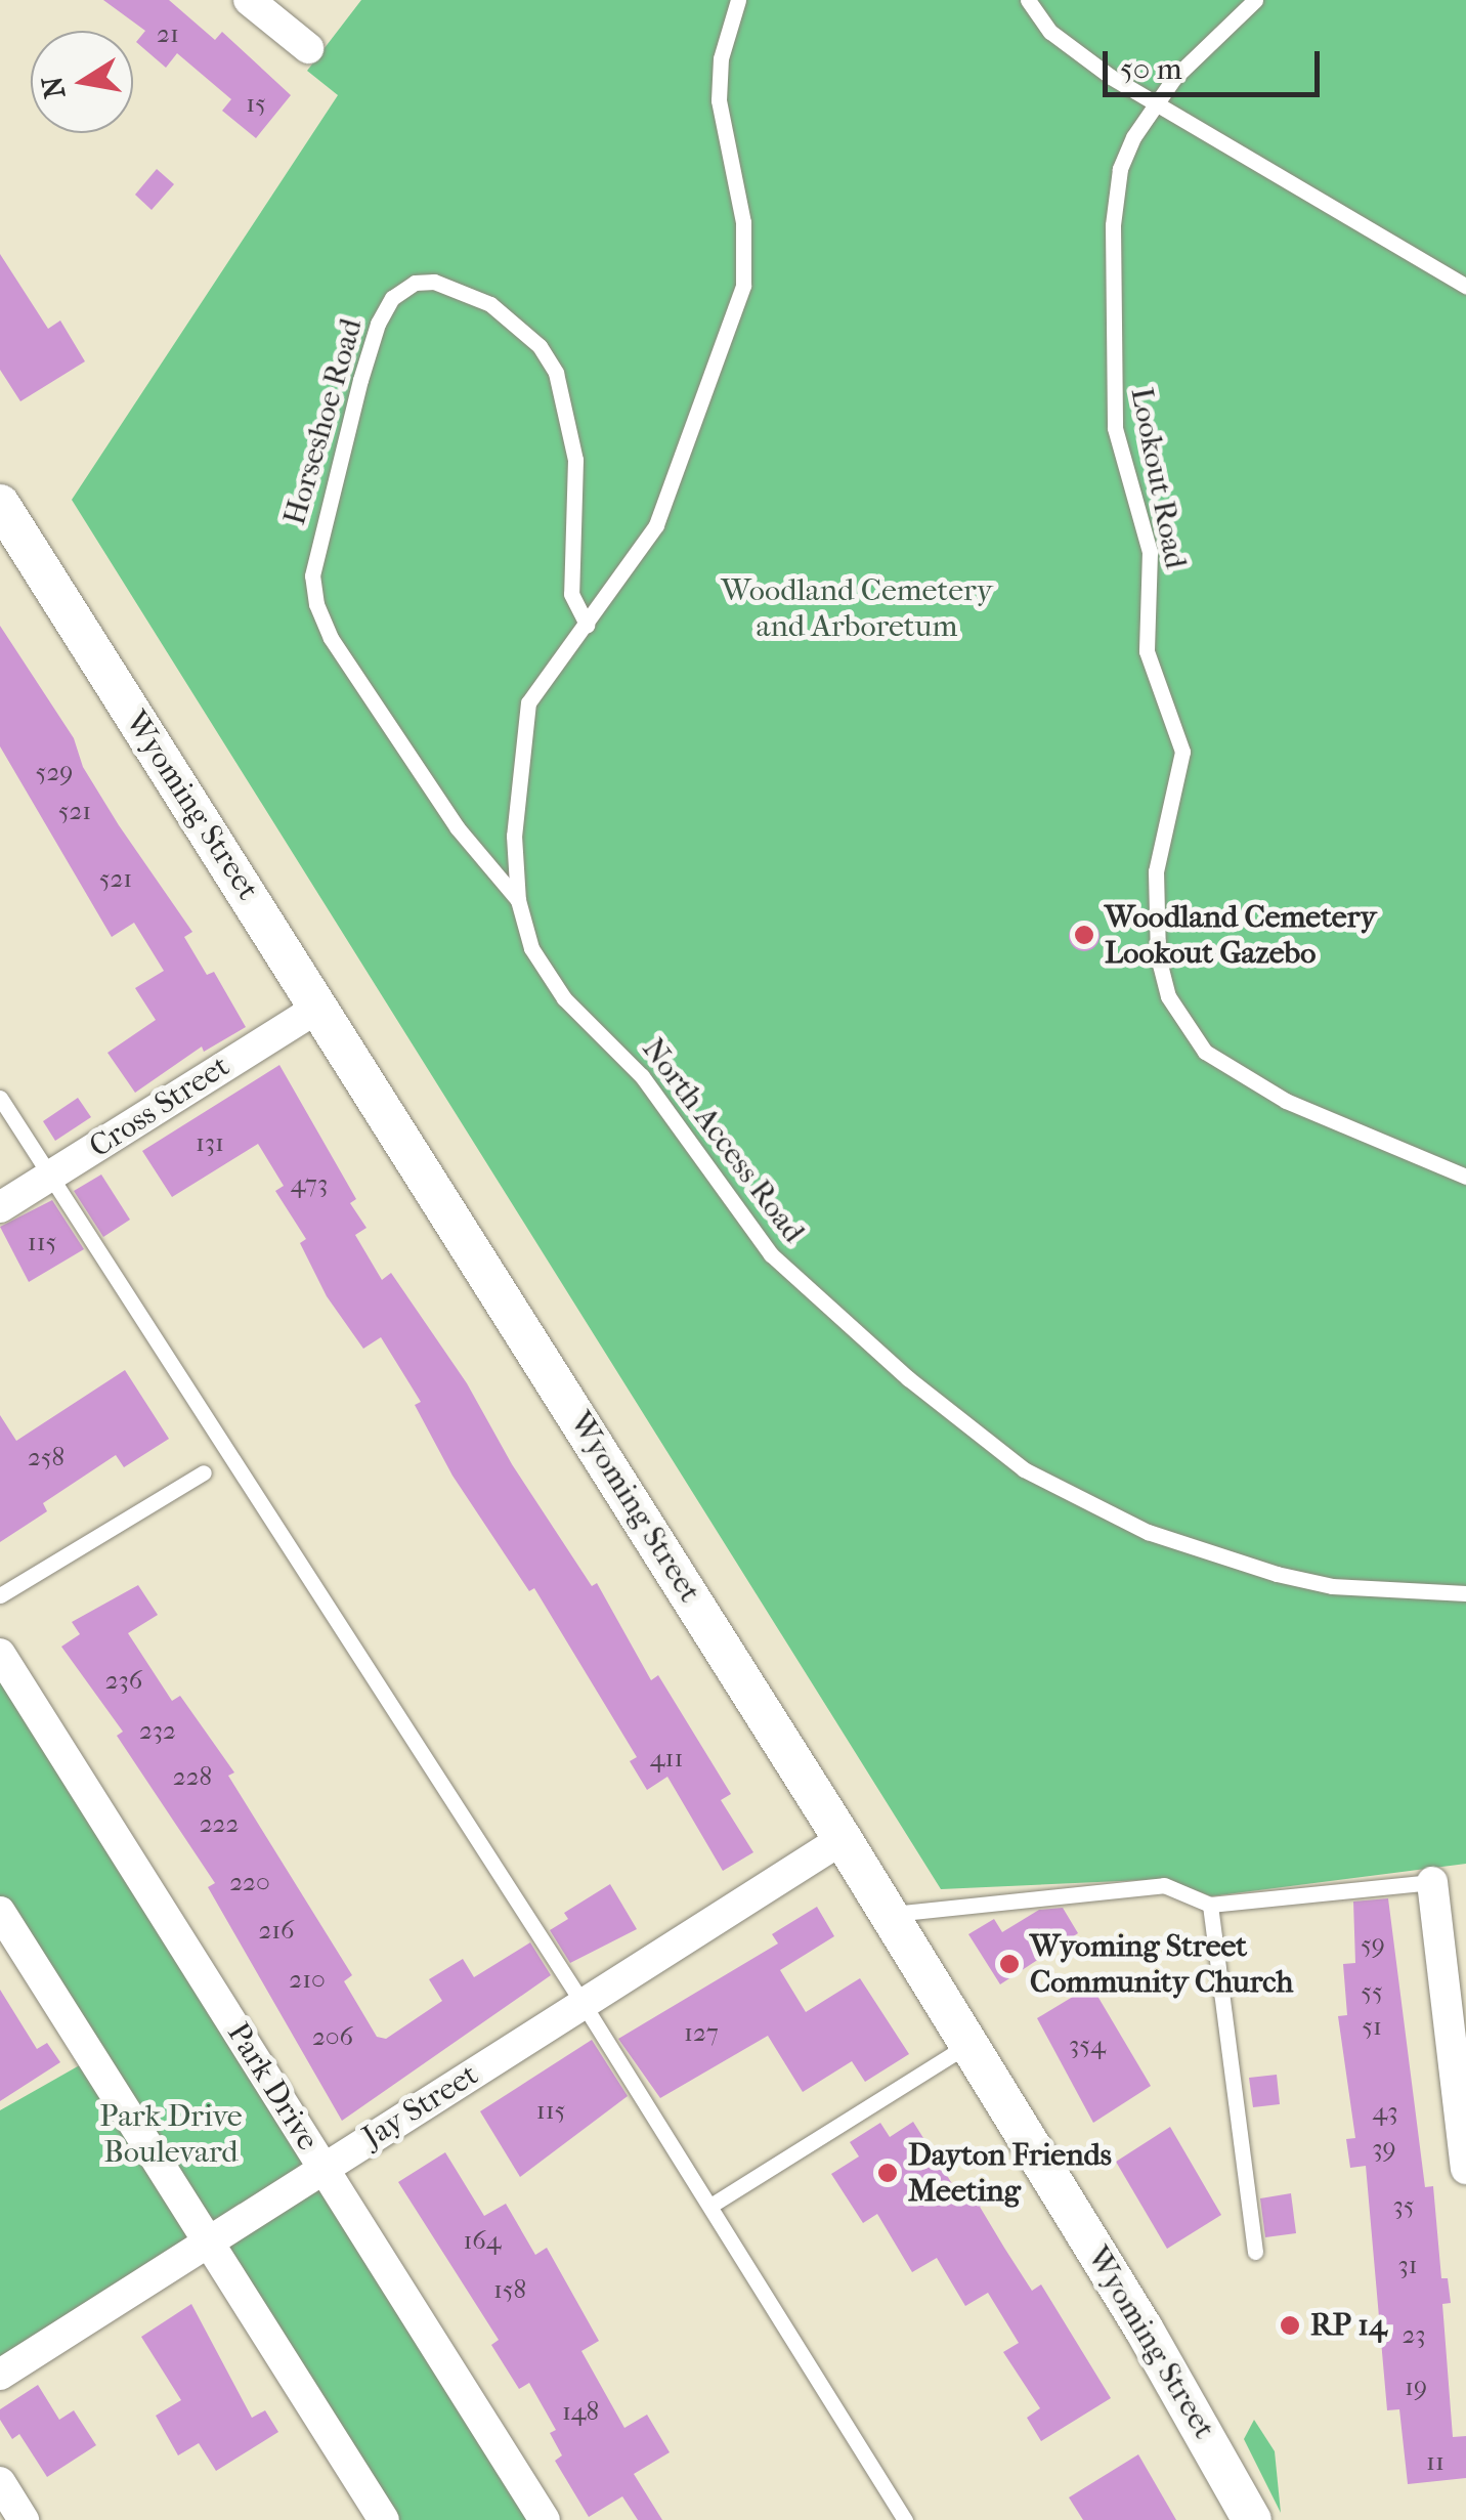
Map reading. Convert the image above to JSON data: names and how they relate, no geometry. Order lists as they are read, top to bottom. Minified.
{"streets":{"street":["Wyoming Street","Cross Street","Park Drive","Jay Street"],"lane":["Horseshoe Road","Lookout Road","North Access Road"]},"crossings":[["Horseshoe Road","North Access Road"],["Wyoming Street","Cross Street"],["Wyoming Street","Jay Street"],["Park Drive","Jay Street"]],"parks":["Woodland Cemetery and Arboretum","Park Drive Boulevard"],"places":["Woodland Cemetery Lookout Gazebo","Wyoming Street Community Church","Dayton Friends Meeting","RP 14"],"house_numbers":["21","15","529","521","521","131","473","115","258","236","232","411","228","222","220","216","59","210","55","51","127","206","354","115","43","39","35","164","31","158","23","19","148","11"],"scale_bar":"50 m","north":"left"}
